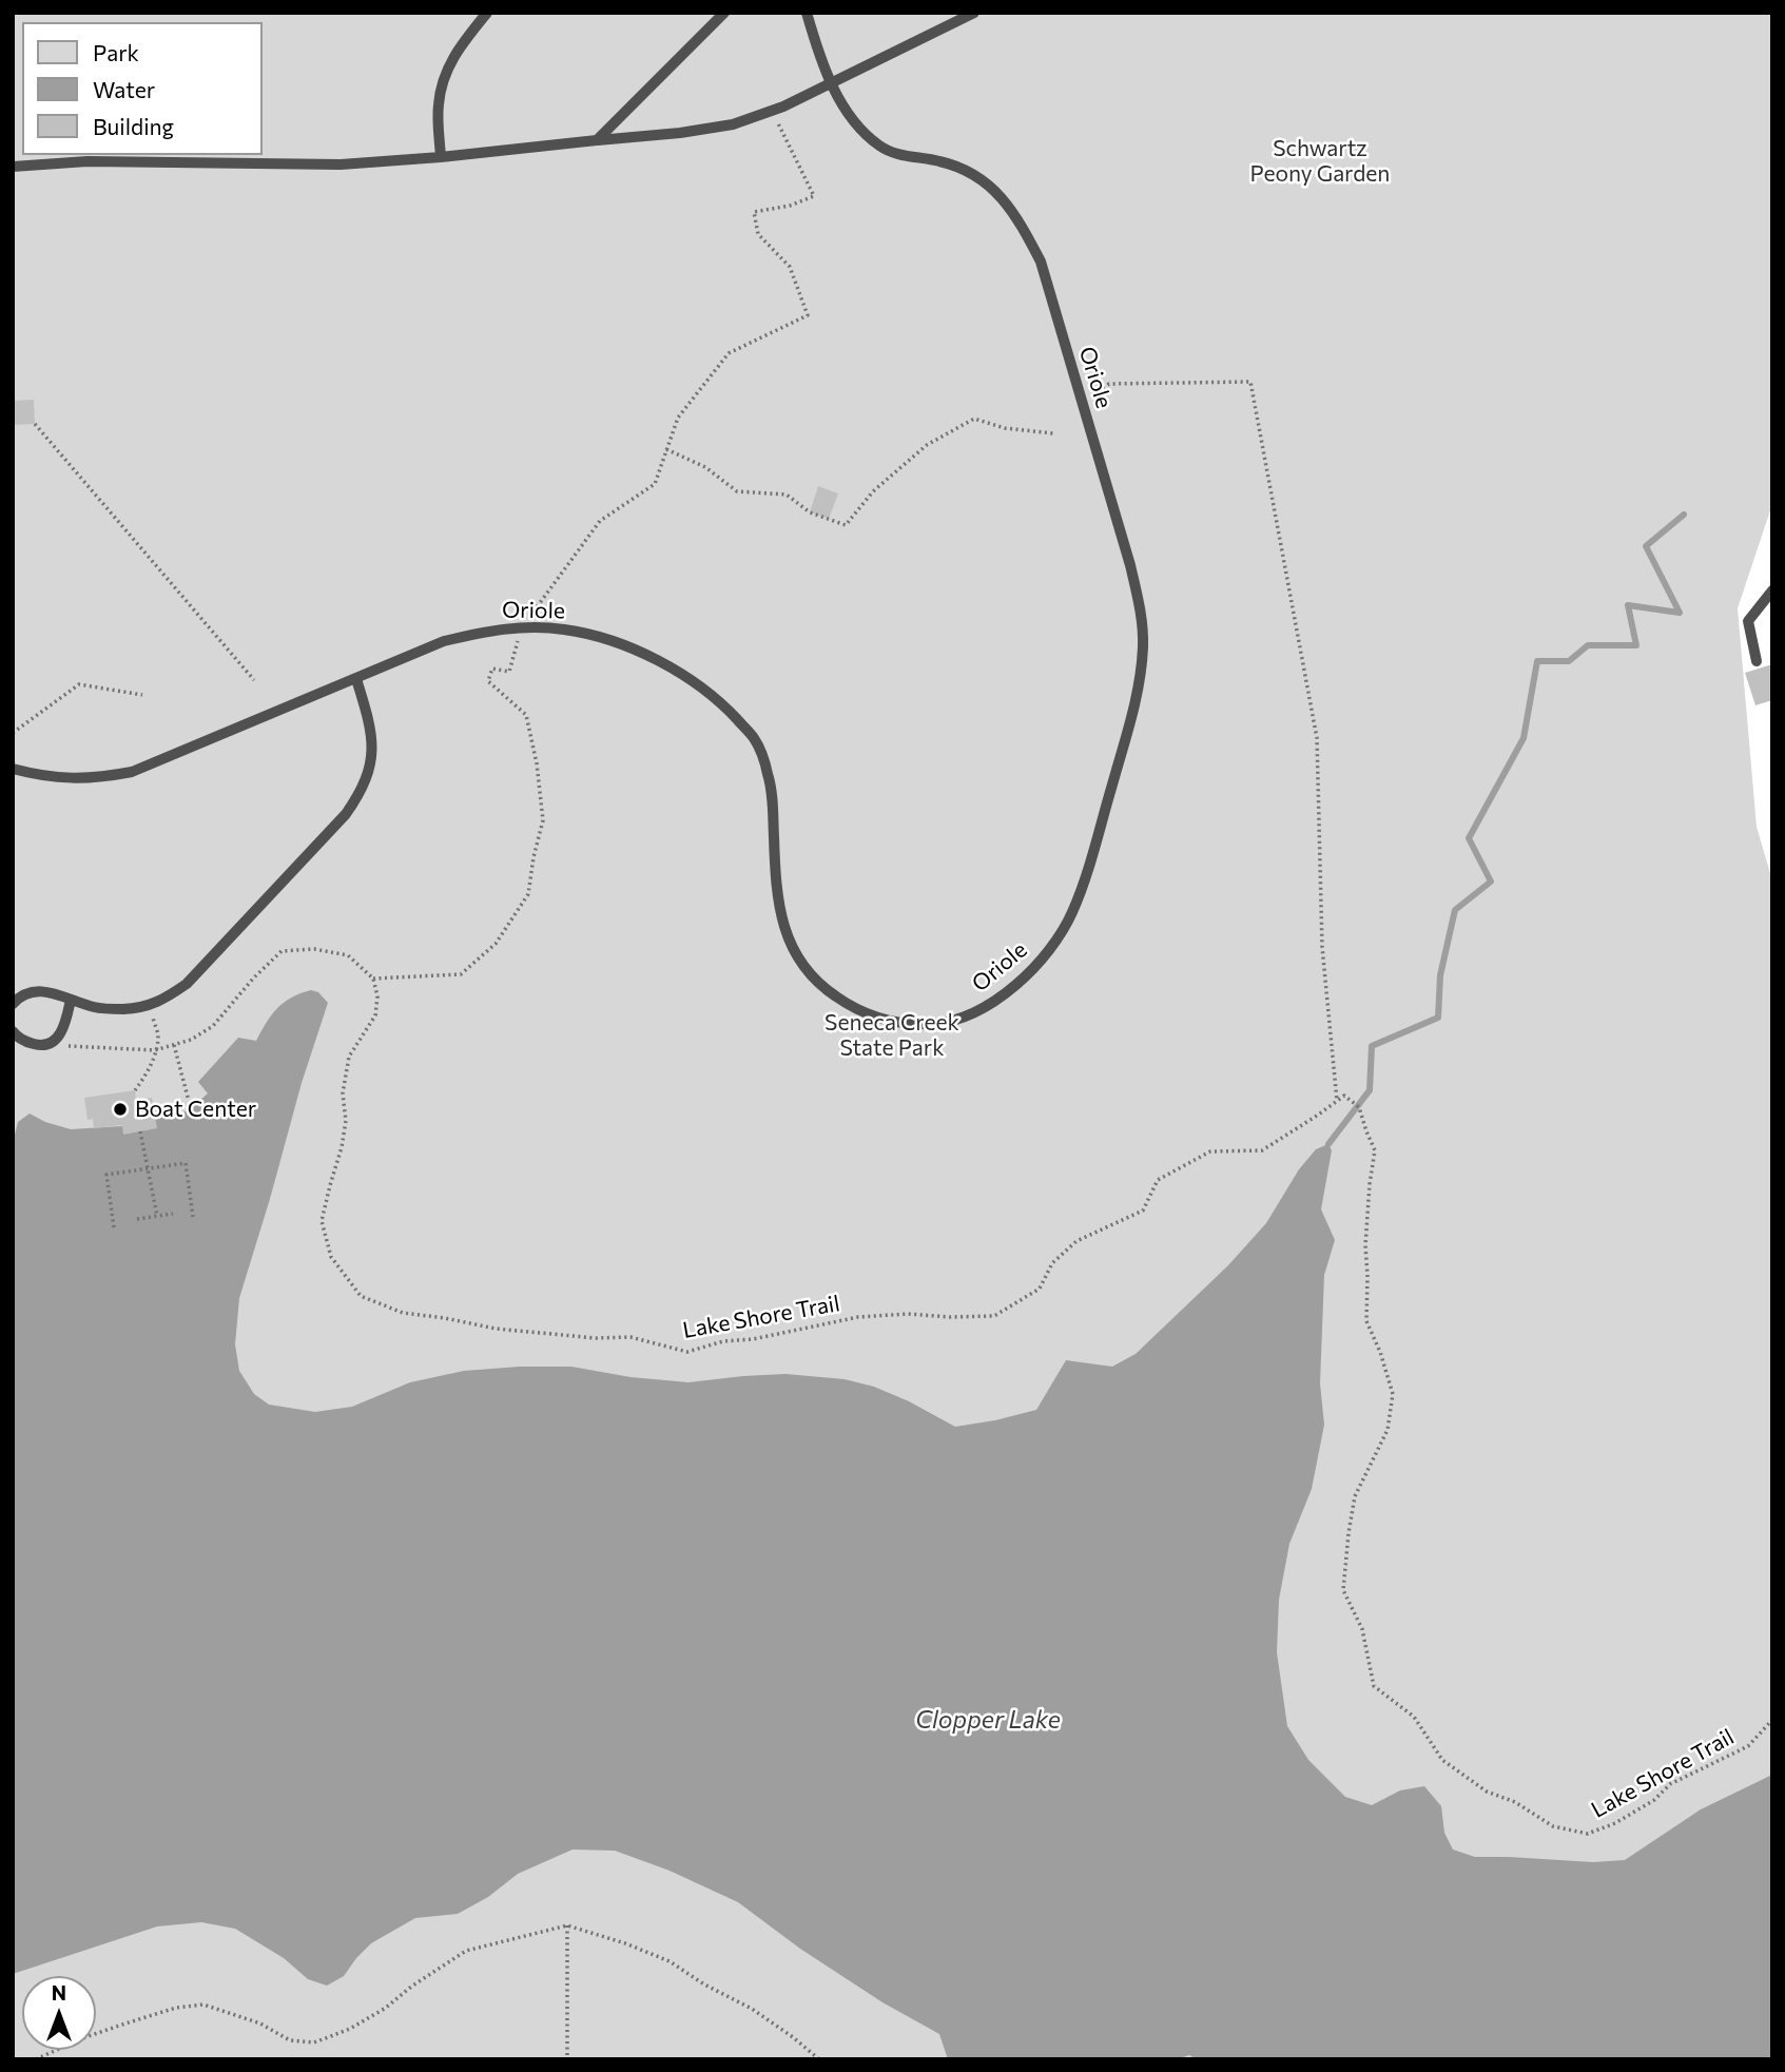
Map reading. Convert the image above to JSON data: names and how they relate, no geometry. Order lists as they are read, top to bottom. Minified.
{"streets":{"lane":["Oriole"],"path":["Lake Shore Trail"]},"water":["Clopper Lake"],"parks":["Schwartz Peony Garden","Seneca Creek State Park"],"places":["Boat Center"],"legend":["Park","Water","Building"],"north":"top"}
